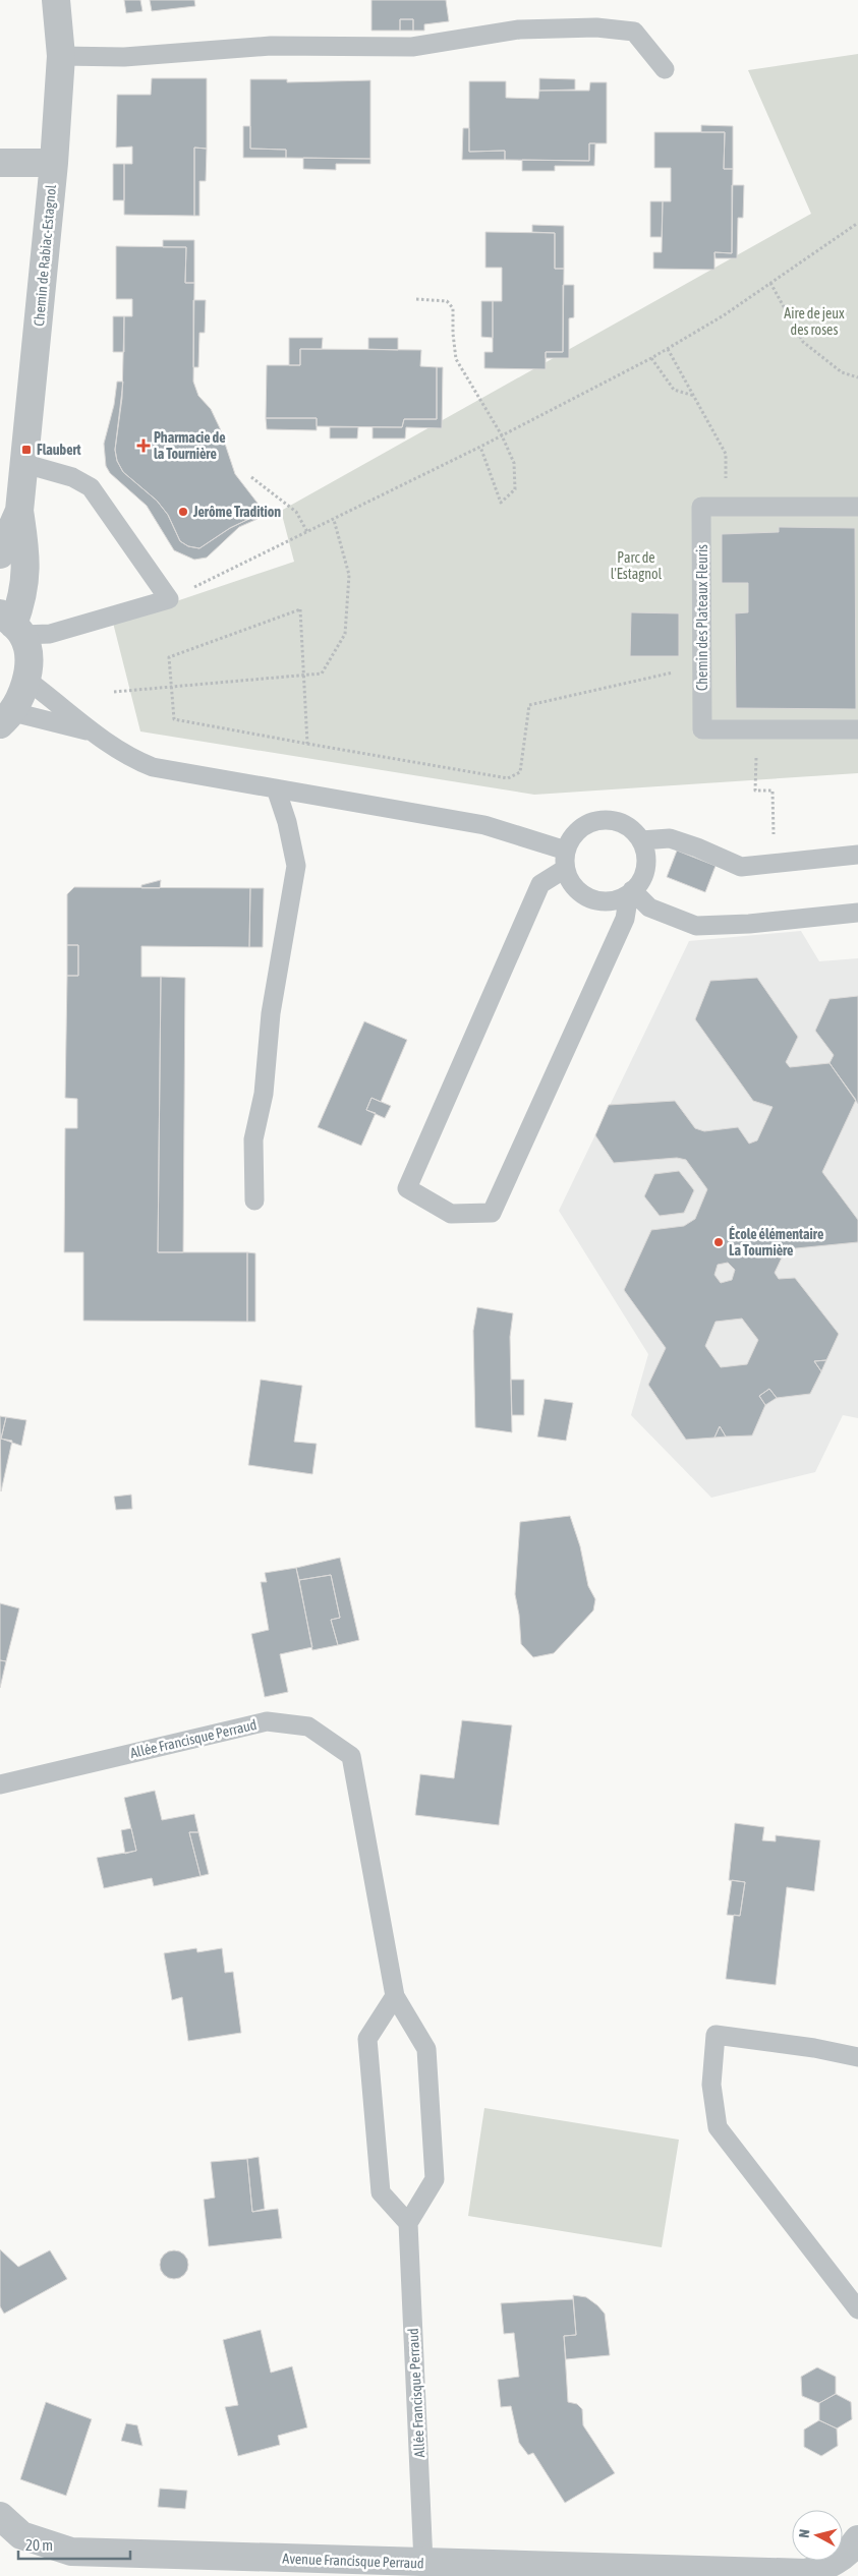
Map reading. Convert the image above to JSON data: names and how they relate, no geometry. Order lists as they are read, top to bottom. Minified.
{"streets":{"street":["Chemin de Rabiac-Estagnol","Avenue Francisque Perraud"],"lane":["Chemin des Plateaux Fleuris","Allée Francisque Perraud"]},"crossings":[["Allée Francisque Perraud","Avenue Francisque Perraud"]],"parks":["Aire de jeux des roses","Parc de l'Estagnol"],"places":{"health":["Pharmacie de la Tournière"],"transit":["Flaubert"],"other":["Jerôme Tradition","École élémentaire La Tournière"]},"scale_bar":"20 m","north":"left"}
